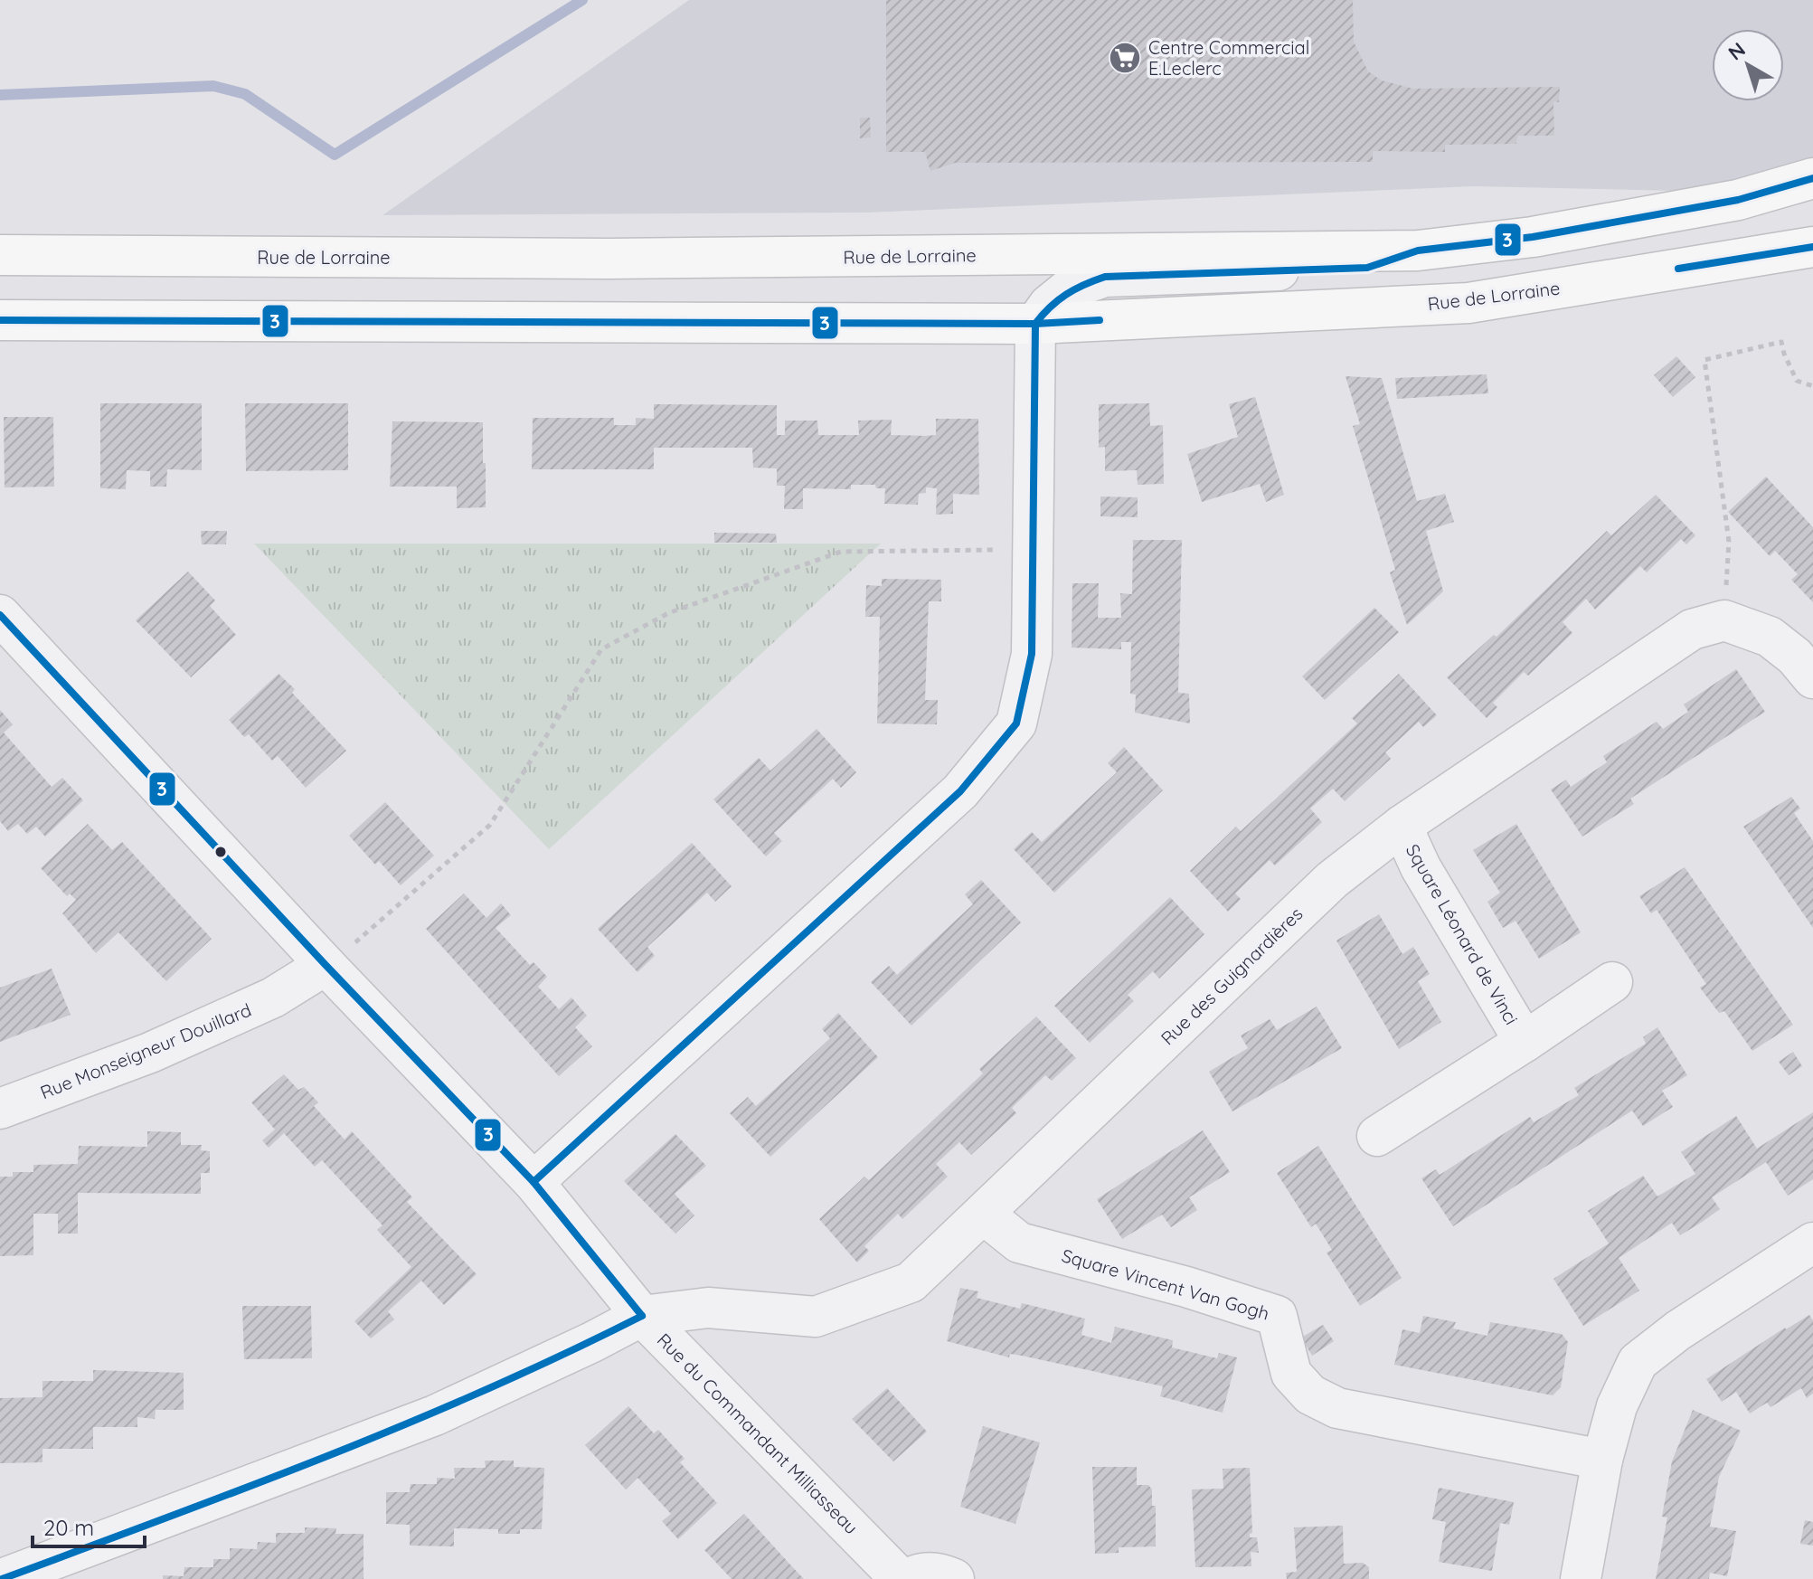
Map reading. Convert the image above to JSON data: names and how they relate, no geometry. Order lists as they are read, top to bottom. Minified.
{"streets":{"main road":["Rue de Lorraine"],"street":["Square Léonard de Vinci","Rue des Guignardières","Rue Monseigneur Douillard","Square Vincent Van Gogh","Rue du Commandant Milliasseau"]},"crossings":[["Square Léonard de Vinci","Rue des Guignardières"],["Rue des Guignardières","Square Vincent Van Gogh"],["Rue des Guignardières","Rue du Commandant Milliasseau"],["Rue Monseigneur Douillard","Rue du Commandant Milliasseau"]],"places":{"supermarket":["Centre Commercial E.Leclerc"]},"lines":["transit line 3"],"scale_bar":"20 m","north":"top left"}
